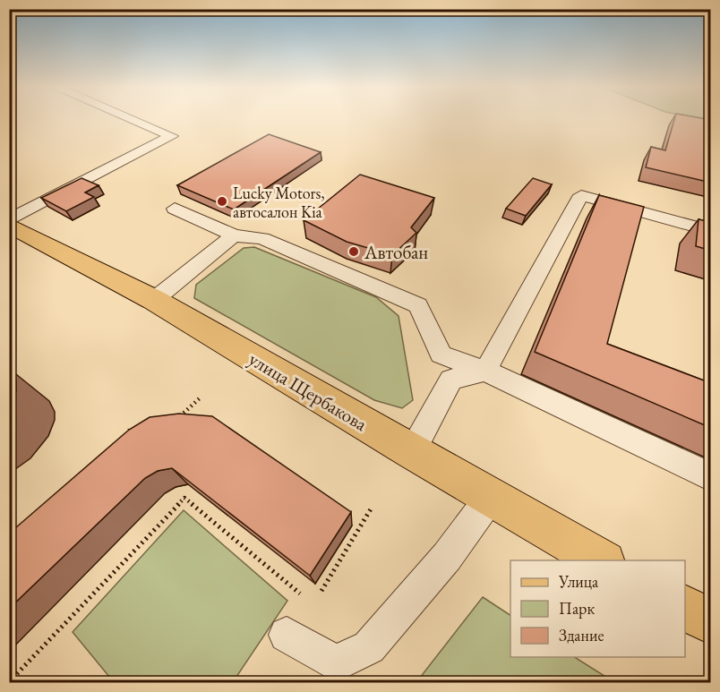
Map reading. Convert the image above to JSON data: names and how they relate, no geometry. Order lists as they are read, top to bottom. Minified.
{"streets":{"main road":["улица Щербакова"]},"places":["Lucky Motors, автосалон Kia","Автобан"],"legend":["Улица","Парк","Здание"]}
